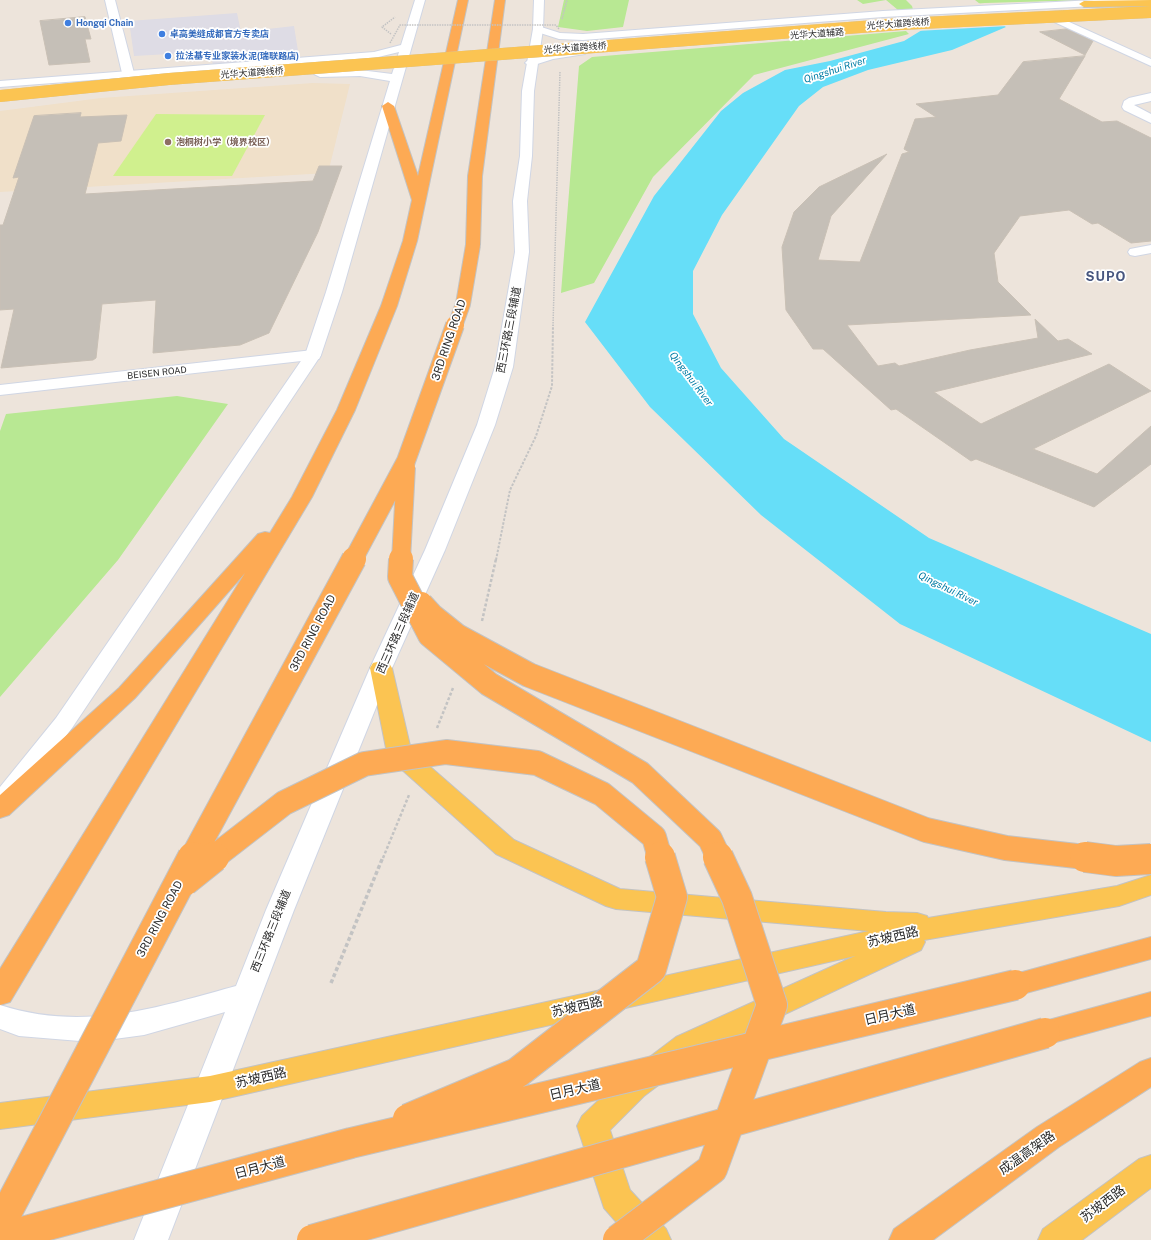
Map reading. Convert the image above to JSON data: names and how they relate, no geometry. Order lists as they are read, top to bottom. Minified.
{"streets":{"highway":["3RD RING ROAD","日月大道","成温高架路"],"main road":["光华大道跨线桥","光华大道辅路","西三环路三段辅道","BEISEN ROAD","苏坡西路"]},"crossings":[["光华大道辅路","西三环路三段辅道"],["西三环路三段辅道","苏坡西路"]],"districts":["SUPO"],"water":["Qingshui River"],"places":["Hongqi Chain","卓高美缝成都官方专卖店","拉法基专业家装水泥(瑞联路店)","泡桐树小学（境界校区）"]}
